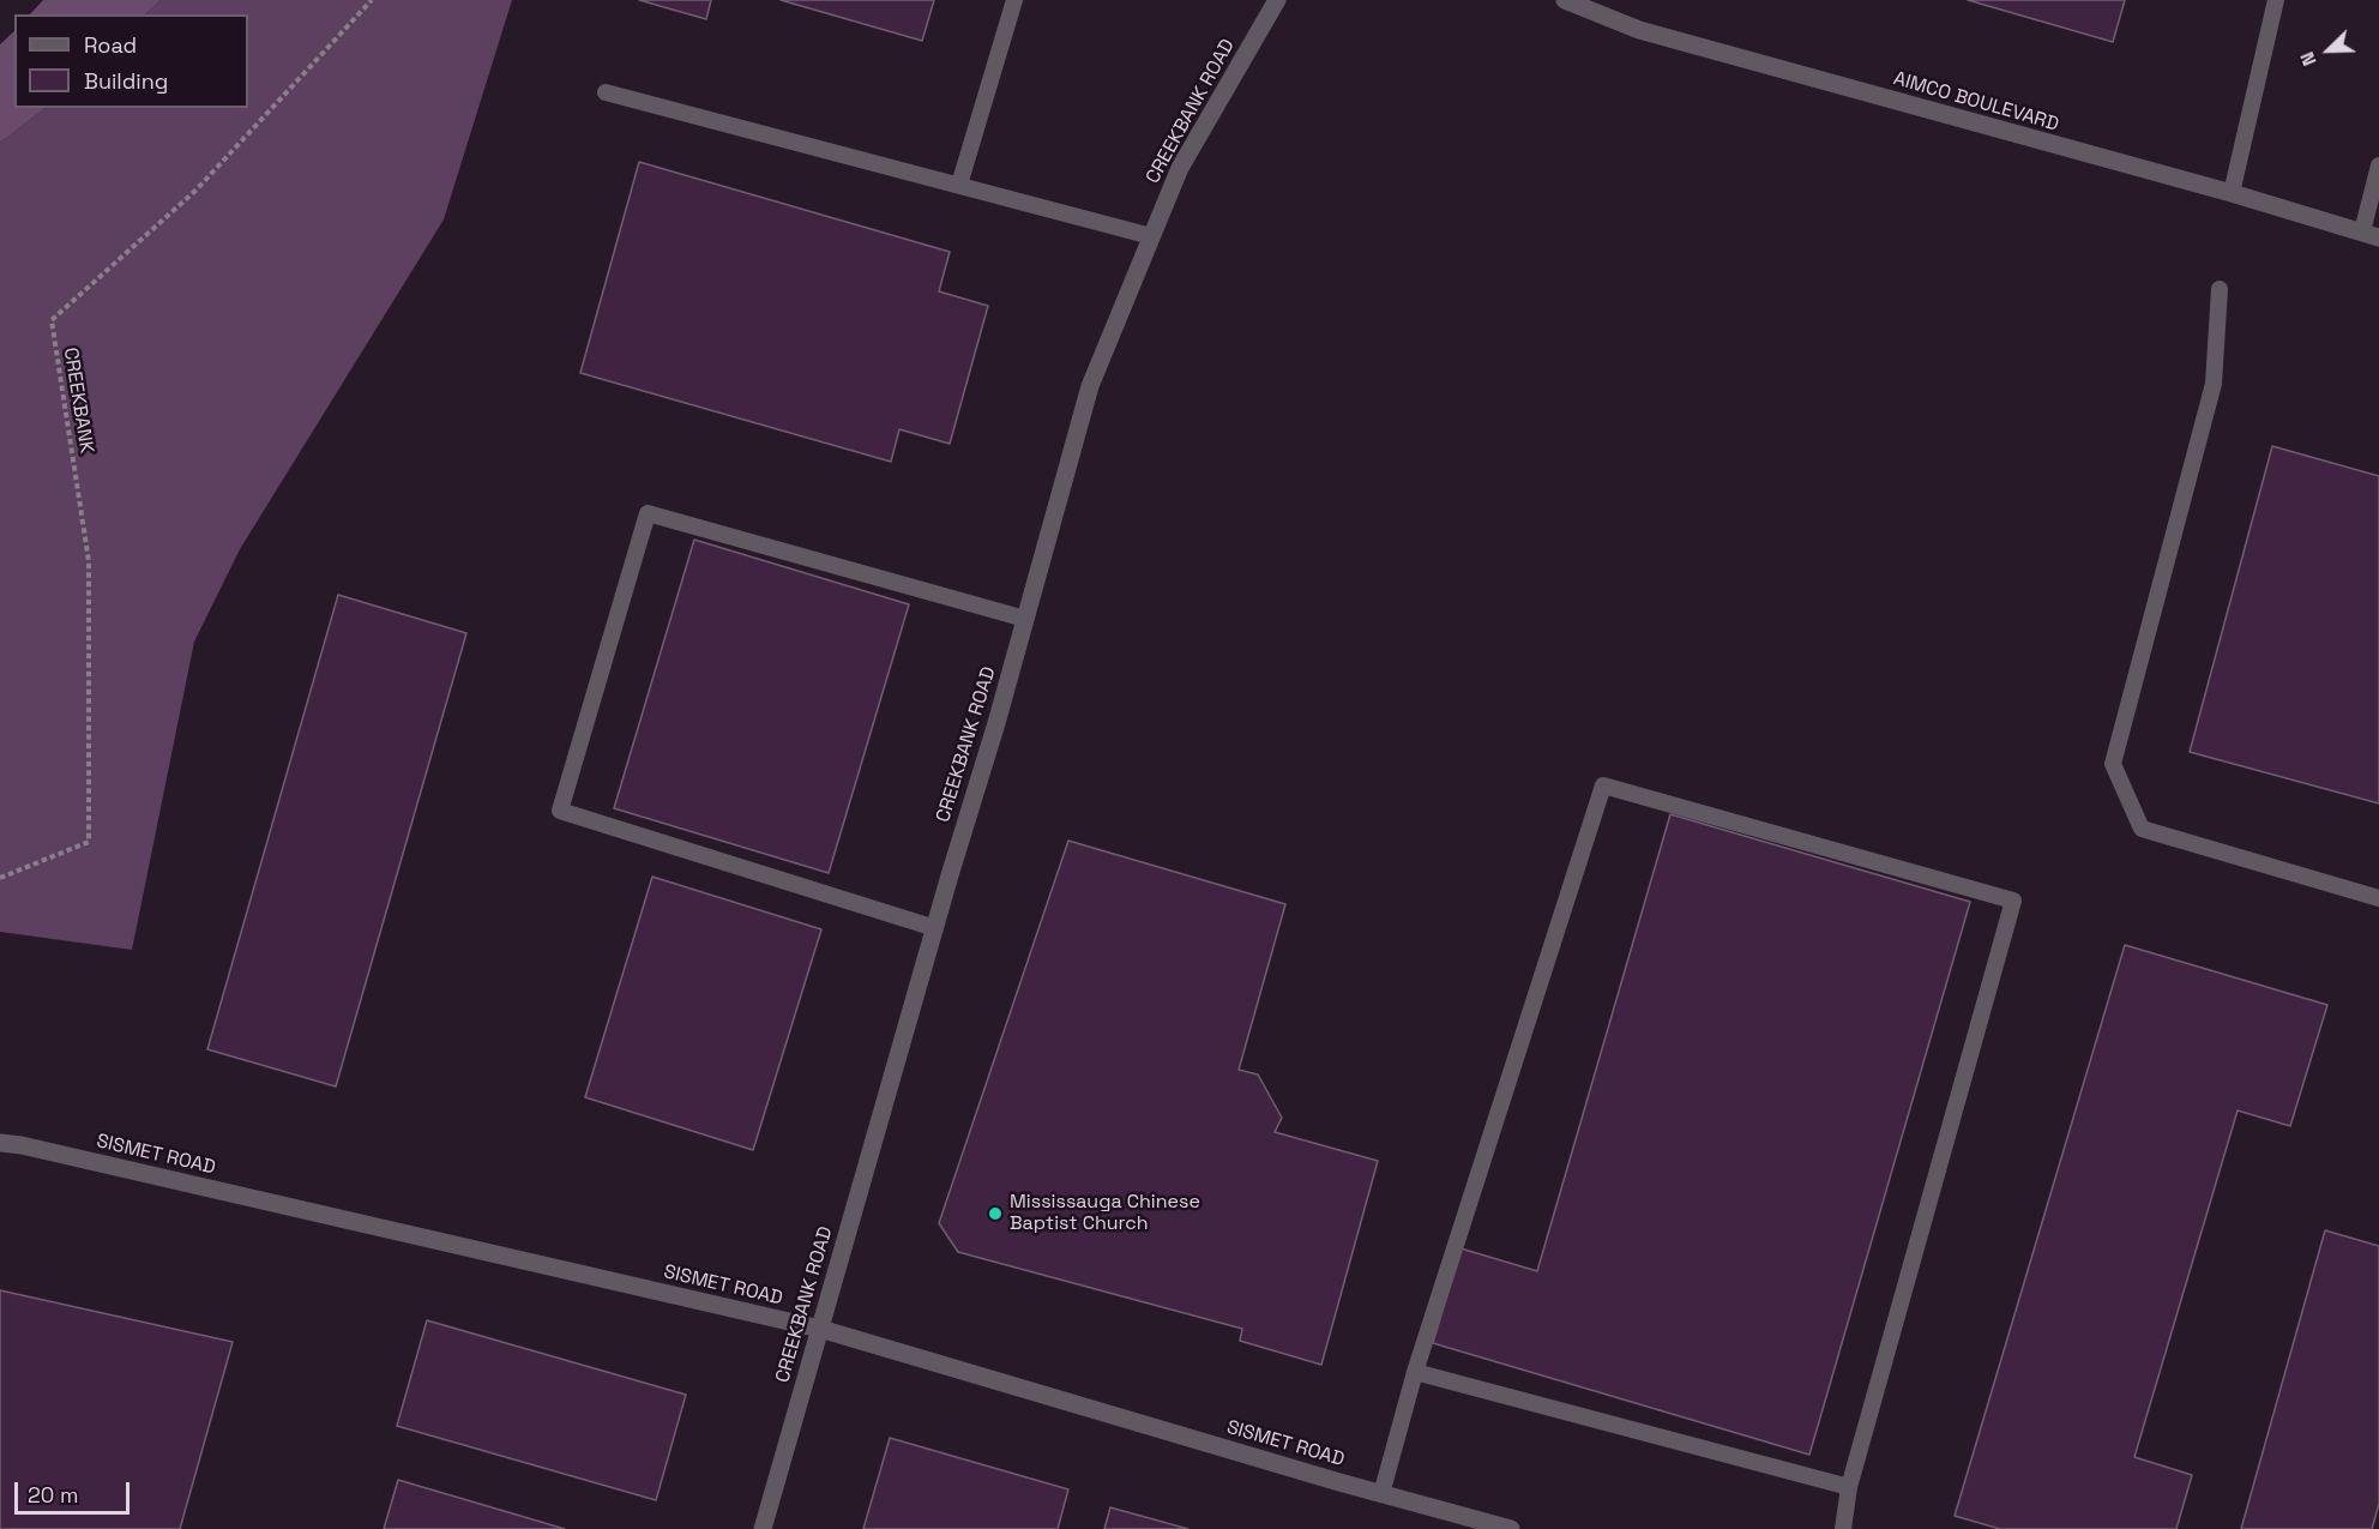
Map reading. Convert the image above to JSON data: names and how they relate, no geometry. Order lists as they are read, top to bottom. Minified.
{"streets":{"street":["AIMCO BOULEVARD","CREEKBANK ROAD","SISMET ROAD"],"path":["CREEKBANK"]},"crossings":[["CREEKBANK ROAD","SISMET ROAD"]],"places":["Mississauga Chinese Baptist Church"],"legend":["Road","Building"],"scale_bar":"20 m","north":"bottom left"}
